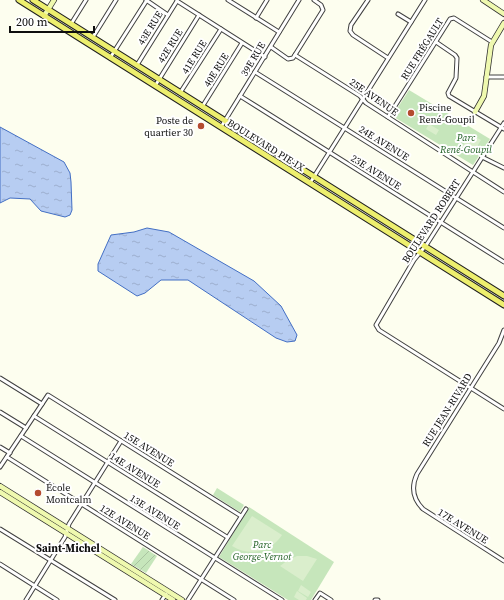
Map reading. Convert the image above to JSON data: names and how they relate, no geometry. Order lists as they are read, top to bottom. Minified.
{"streets":{"main road":["BOULEVARD PIE-IX"],"street":["43E RUE","42E RUE","RUE FRÉGAULT","41E RUE","39E RUE","40E RUE","25E AVENUE","24E AVENUE","23E AVENUE","BOULEVARD ROBERT","RUE JEAN-RIVARD","15E AVENUE","14E AVENUE","13E AVENUE","12E AVENUE","17E AVENUE"]},"crossings":[["43E RUE","BOULEVARD PIE-IX"],["42E RUE","BOULEVARD PIE-IX"],["RUE FRÉGAULT","25E AVENUE"],["41E RUE","BOULEVARD PIE-IX"],["39E RUE","24E AVENUE"],["39E RUE","BOULEVARD PIE-IX"],["39E RUE","23E AVENUE"],["40E RUE","BOULEVARD PIE-IX"],["25E AVENUE","BOULEVARD ROBERT"],["24E AVENUE","BOULEVARD ROBERT"],["BOULEVARD PIE-IX","BOULEVARD ROBERT"],["23E AVENUE","BOULEVARD ROBERT"],["BOULEVARD ROBERT","RUE JEAN-RIVARD"],["RUE JEAN-RIVARD","17E AVENUE"]],"districts":["Saint-Michel"],"parks":["Parc René-Goupil","Parc George-Vernot"],"places":["Piscine René-Goupil","Poste de quartier 30","École Montcalm"],"scale_bar":"200 m"}
